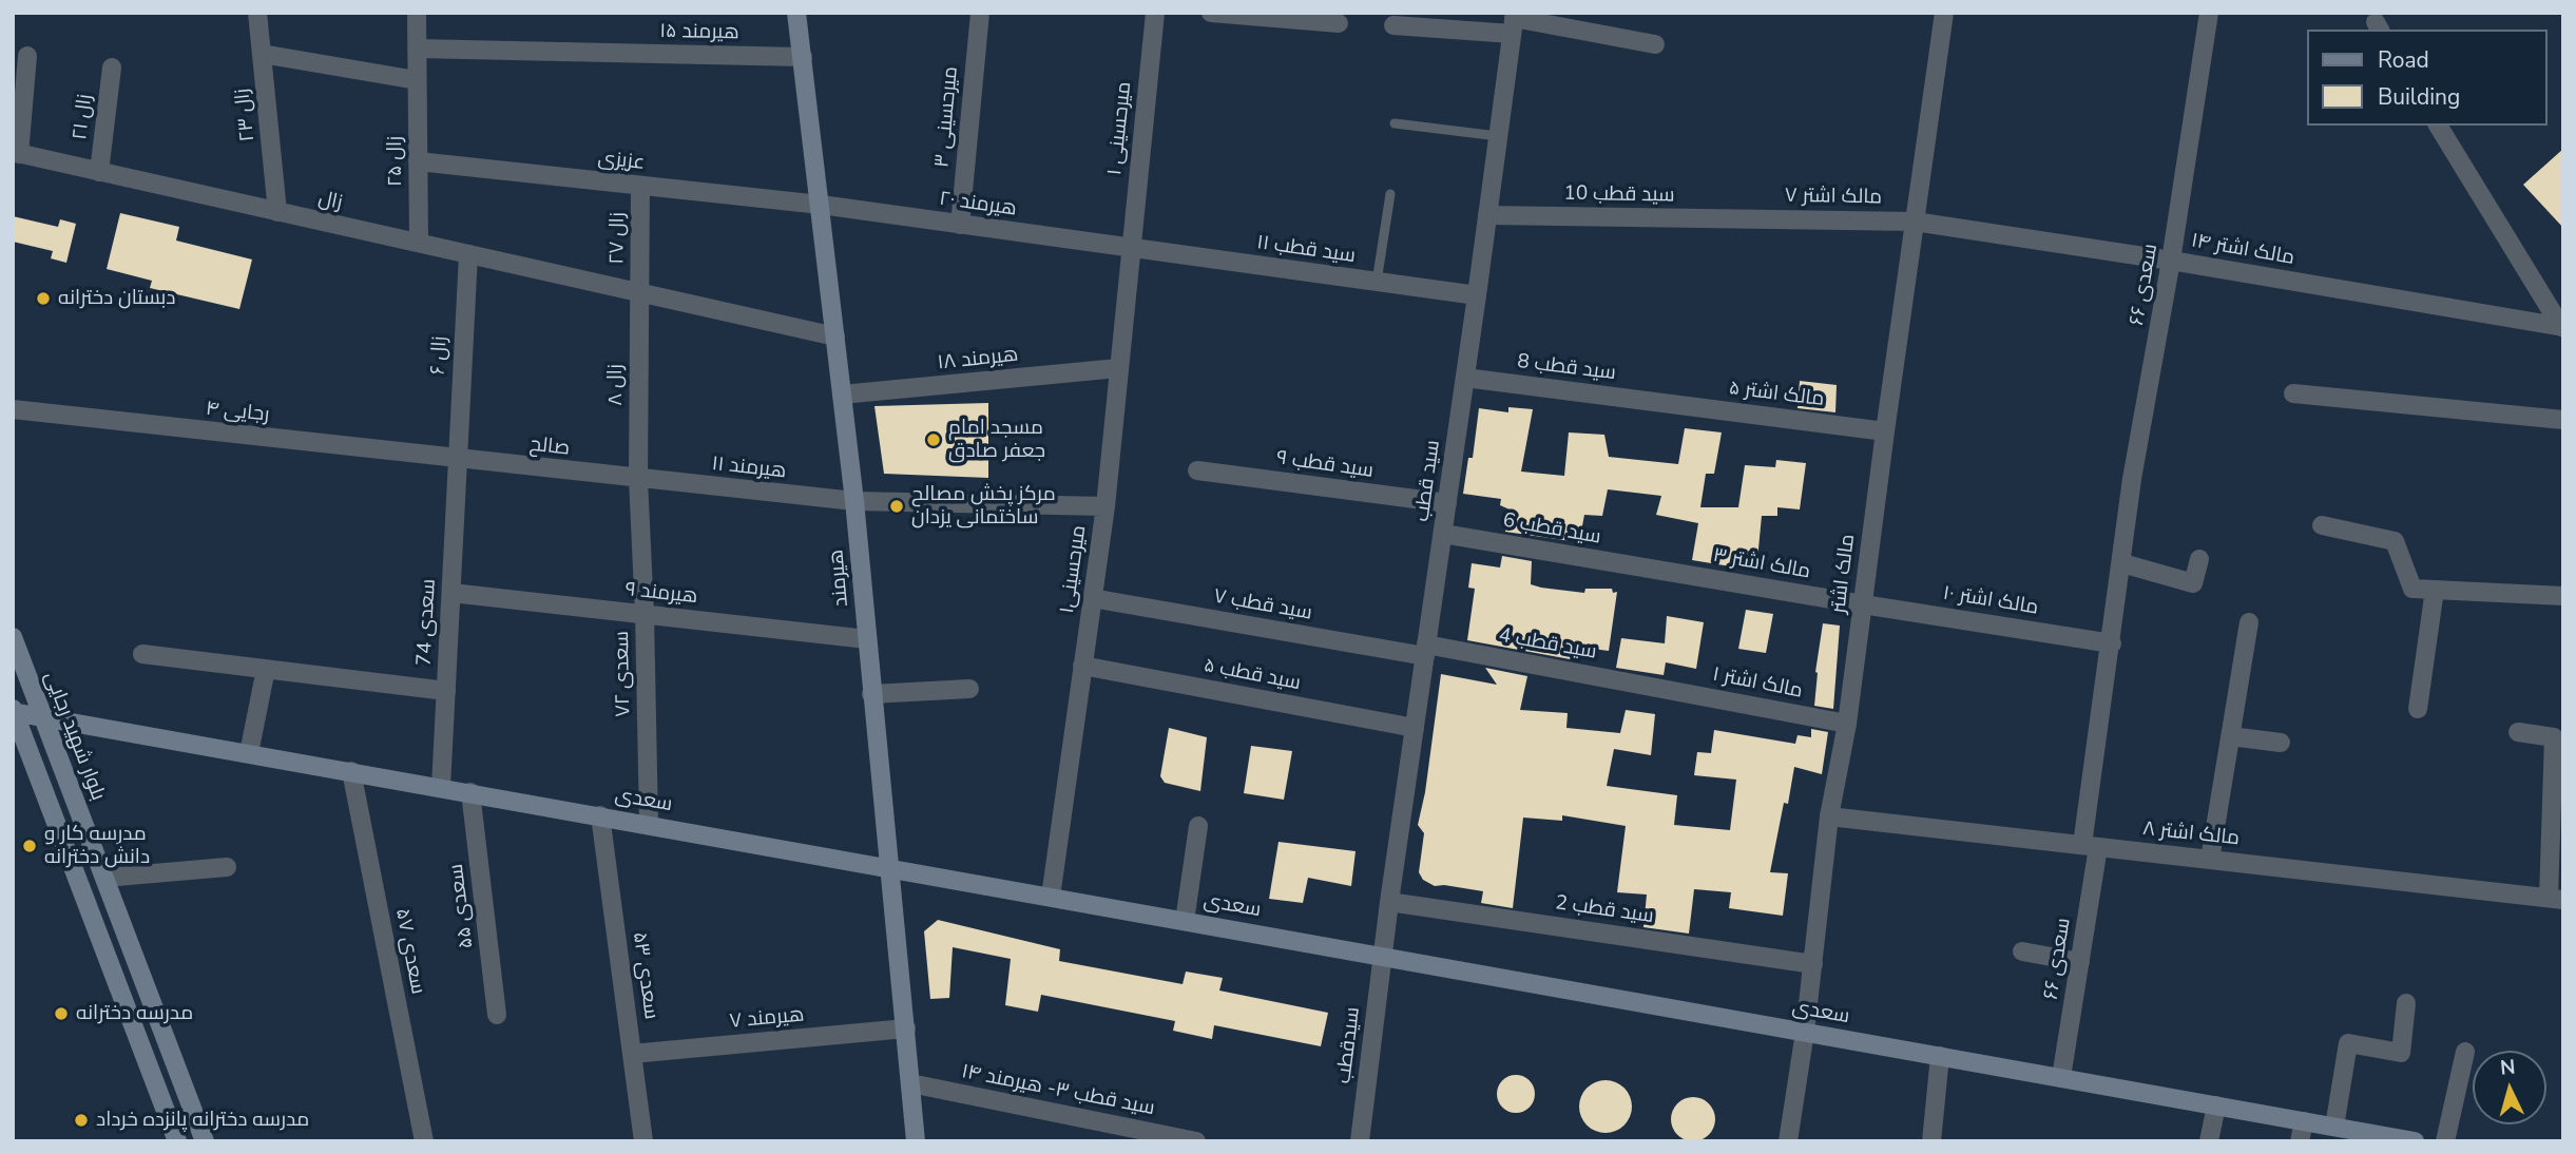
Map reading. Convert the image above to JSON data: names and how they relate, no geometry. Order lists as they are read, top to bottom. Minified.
{"streets":{"main road":["هیرمند","بلوار شهید رجایی","سعدی"],"street":["هیرمند ۱۵","زال ۲۳","زال ۲۱","میرحسینی ۳","میرحسینی ۱","زال ۲۵","عزیزی","سید قطب 10","مالک اشتر ۷","زال","هیرمند ۲۰","زال ۲۷","سید قطب ۱۱","مالک اشتر ۱۴","سعدی ۶۶","زال ۶","هیرمند ۱۸","سید قطب 8","زال ۸","مالک اشتر ۵","رجایی ۴","صالح","سید قطب ۹","هیرمند ۱۱","سید قطب","سید قطب 6","مالک اشتر ۳","میرحسینی۱","مالک اشتر","هیرمند ۹","مالک اشتر ۱۰","سید قطب ۷","سعدی 74","سید قطب 4","سعدی ۷۲","سید قطب ۵","مالک اشتر ۱","مالک اشتر ۸","سعدی ۵۵","سید قطب 2","سعدی ۵۷","سعدی ۵۳","هیرمند ۷","سیدقطب","سید قطب ۳- هیرمند ۱۴"]},"crossings":[["هیرمند ۱۵","زال ۲۵"],["هیرمند ۱۵","هیرمند"],["زال ۲۳","زال"],["زال ۲۱","زال"],["میرحسینی ۳","هیرمند ۲۰"],["میرحسینی ۱","هیرمند ۲۰"],["میرحسینی ۱","سید قطب ۱۱"],["میرحسینی ۱","میرحسینی۱"],["زال ۲۵","عزیزی"],["زال ۲۵","زال"],["عزیزی","هیرمند ۲۰"],["عزیزی","زال ۲۷"],["عزیزی","هیرمند"],["سید قطب 10","مالک اشتر ۷"],["سید قطب 10","سید قطب"],["مالک اشتر ۷","مالک اشتر ۱۴"],["مالک اشتر ۷","مالک اشتر"],["زال","زال ۲۷"],["زال","زال ۶"],["زال","زال ۸"],["زال","هیرمند"],["هیرمند ۲۰","سید قطب ۱۱"],["هیرمند ۲۰","میرحسینی۱"],["هیرمند ۲۰","هیرمند"],["زال ۲۷","زال ۸"],["سید قطب ۱۱","سید قطب"],["سید قطب ۱۱","میرحسینی۱"],["مالک اشتر ۱۴","سعدی ۶۶"],["مالک اشتر ۱۴","مالک اشتر"],["سعدی ۶۶","مالک اشتر ۱۰"],["سعدی ۶۶","سعدی"],["سعدی ۶۶","مالک اشتر ۸"],["زال ۶","رجایی ۴"],["زال ۶","صالح"],["زال ۶","سعدی 74"],["هیرمند ۱۸","میرحسینی۱"],["هیرمند ۱۸","هیرمند"],["سید قطب 8","مالک اشتر ۵"],["سید قطب 8","سید قطب"],["زال ۸","صالح"],["زال ۸","هیرمند ۱۱"],["زال ۸","سعدی ۷۲"],["مالک اشتر ۵","مالک اشتر"],["رجایی ۴","صالح"],["رجایی ۴","سعدی 74"],["صالح","هیرمند ۱۱"],["صالح","سعدی 74"],["صالح","سعدی ۷۲"],["سید قطب ۹","سید قطب"],["هیرمند ۱۱","میرحسینی۱"],["هیرمند ۱۱","هیرمند"],["هیرمند ۱۱","سعدی ۷۲"],["سید قطب","سید قطب 6"],["سید قطب","سید قطب ۷"],["سید قطب","سید قطب 4"],["سید قطب","سید قطب ۵"],["سید قطب","سعدی"],["سید قطب","سید قطب 2"],["سید قطب","سیدقطب"],["سید قطب 6","مالک اشتر ۳"],["مالک اشتر ۳","مالک اشتر"],["مالک اشتر ۳","مالک اشتر ۱۰"],["میرحسینی۱","سید قطب ۷"],["میرحسینی۱","سید قطب ۵"],["میرحسینی۱","سعدی"],["مالک اشتر","مالک اشتر ۱۰"],["مالک اشتر","مالک اشتر ۱"],["مالک اشتر","سعدی"],["مالک اشتر","مالک اشتر ۸"],["مالک اشتر","سید قطب 2"],["هیرمند","هیرمند ۹"],["هیرمند","سعدی"],["هیرمند","هیرمند ۷"],["هیرمند","سید قطب ۳- هیرمند ۱۴"],["هیرمند ۹","سعدی 74"],["هیرمند ۹","سعدی ۷۲"],["سید قطب ۷","سید قطب 4"],["سعدی 74","سعدی"],["سید قطب 4","مالک اشتر ۱"],["سعدی ۷۲","سعدی"],["بلوار شهید رجایی","سعدی"],["سعدی","سعدی ۵۵"],["سعدی","سعدی ۵۷"],["سعدی","سعدی ۵۳"],["سعدی","سیدقطب"],["سعدی ۵۳","هیرمند ۷"]],"places":["دبستان دخترانه","مسجد امام جعفر صادق","مرکز پخش مصالح ساختمانی یزدان","مدرسه کار و دانش دخترانه","مدرسه دخترانه","مدرسه دخترانه پانزده خرداد"],"legend":["Road","Building"],"north":"top"}
